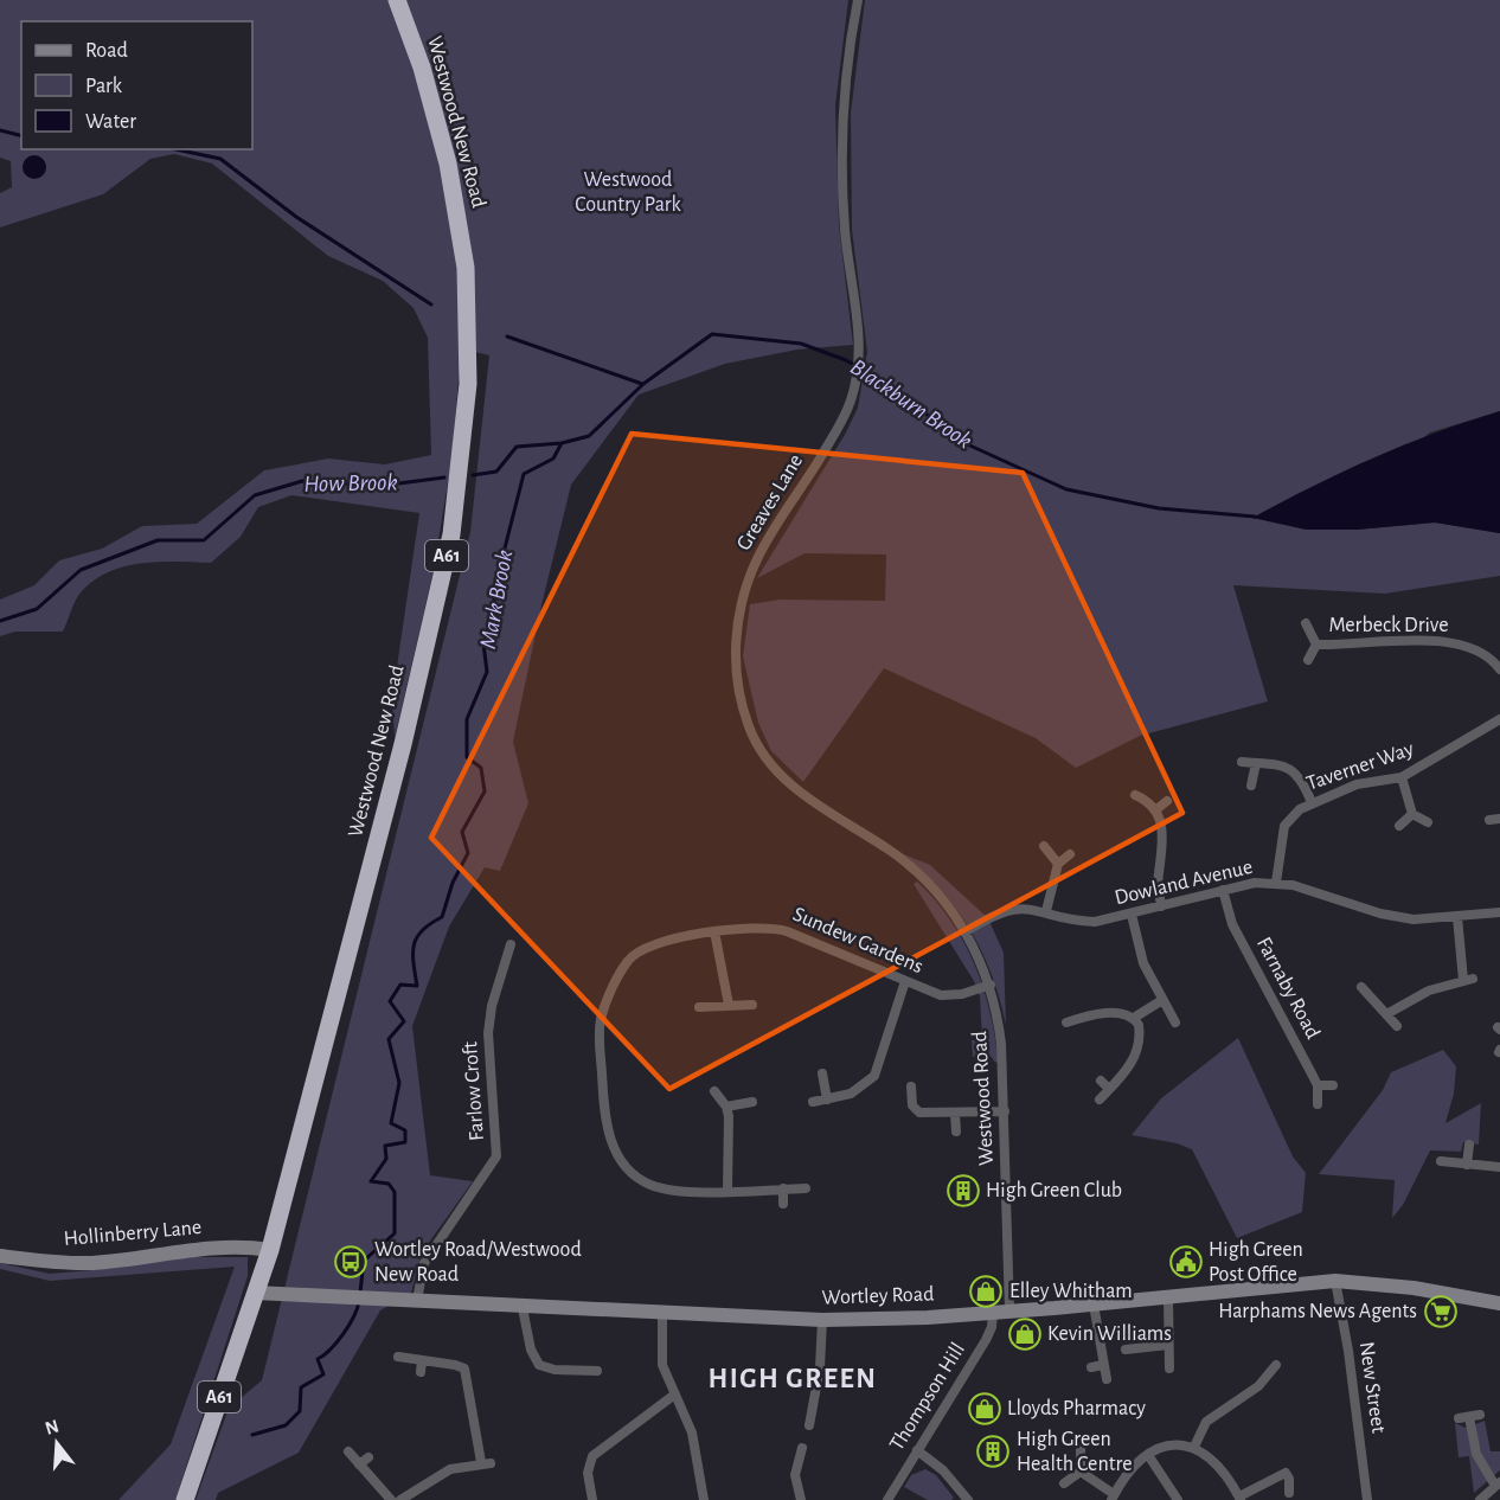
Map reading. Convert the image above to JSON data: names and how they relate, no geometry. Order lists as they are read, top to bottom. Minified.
{"streets":{"highway":["Westwood New Road","A61"],"street":["Greaves Lane","Merbeck Drive","Taverner Way","Dowland Avenue","Sundew Gardens","Farnaby Road","Farlow Croft","Westwood Road","Hollinberry Lane","Wortley Road","New Street","Thompson Hill"]},"crossings":[["Westwood New Road","Hollinberry Lane"],["Westwood New Road","Wortley Road"],["Greaves Lane","Dowland Avenue"],["Greaves Lane","Westwood Road"],["Taverner Way","Dowland Avenue"],["Dowland Avenue","Farnaby Road"],["Dowland Avenue","Westwood Road"],["Sundew Gardens","Westwood Road"],["Farlow Croft","Wortley Road"],["Westwood Road","Wortley Road"],["Wortley Road","New Street"],["Wortley Road","Thompson Hill"]],"districts":["HIGH GREEN"],"water":["Blackburn Brook","How Brook","Mark Brook"],"parks":["Westwood Country Park"],"places":{"building":["High Green Club","High Green Health Centre"],"bus stop":["Wortley Road/Westwood New Road"],"public building":["High Green Post Office"],"shop":["Elley Whitham","Kevin Williams","Lloyds Pharmacy"],"supermarket":["Harphams News Agents"]},"legend":["Road","Park","Water"],"north":"top"}
